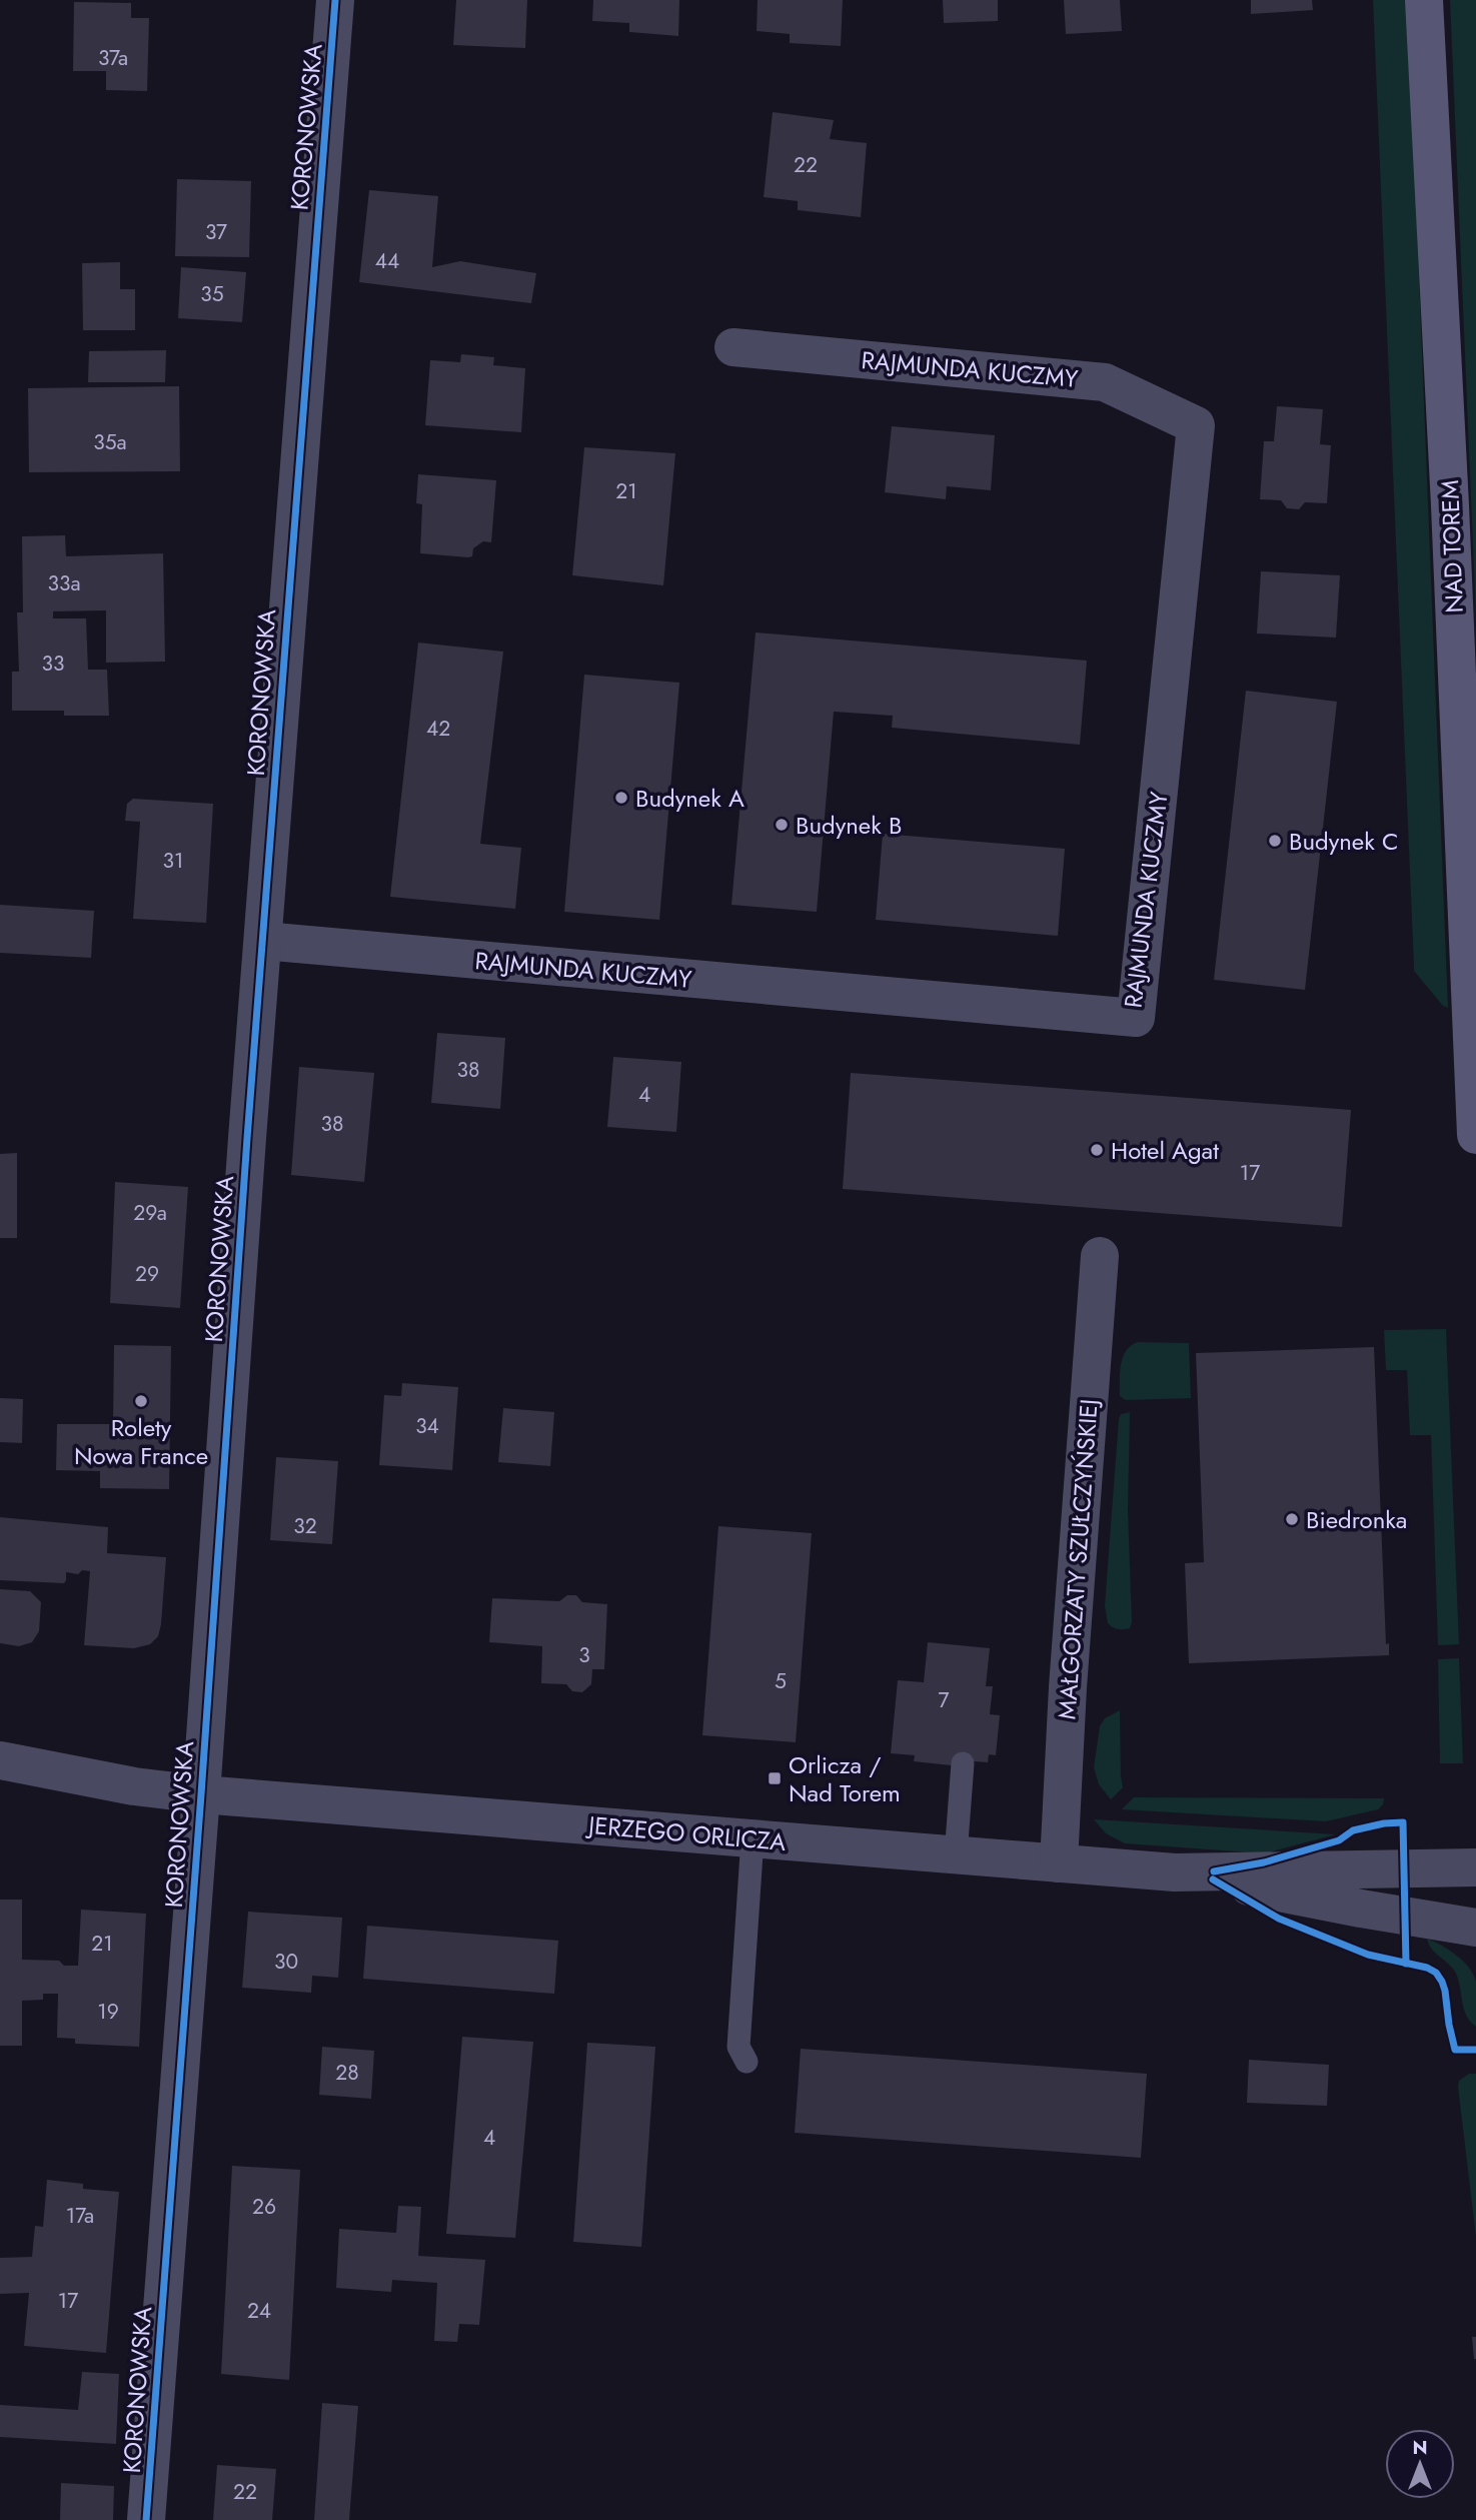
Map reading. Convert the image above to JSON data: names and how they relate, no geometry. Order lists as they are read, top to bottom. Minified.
{"streets":{"main road":["NAD TOREM"],"street":["KORONOWSKA","RAJMUNDA KUCZMY","MAŁGORZATY SZUŁCZYŃSKIEJ","JERZEGO ORLICZA"]},"crossings":[["KORONOWSKA","RAJMUNDA KUCZMY"],["KORONOWSKA","JERZEGO ORLICZA"],["MAŁGORZATY SZUŁCZYŃSKIEJ","JERZEGO ORLICZA"]],"places":{"other":["Budynek A","Budynek B","Budynek C","Hotel Agat","Rolety Nowa France","Biedronka"],"transit":["Orlicza / Nad Torem"]},"house_numbers":["37a","22","37","44","35","35a","21","33a","33","42","31","38","4","38","17","29a","29","34","32","3","5","7","21","30","19","28","4","26","17a","17","24","22"],"north":"top"}
